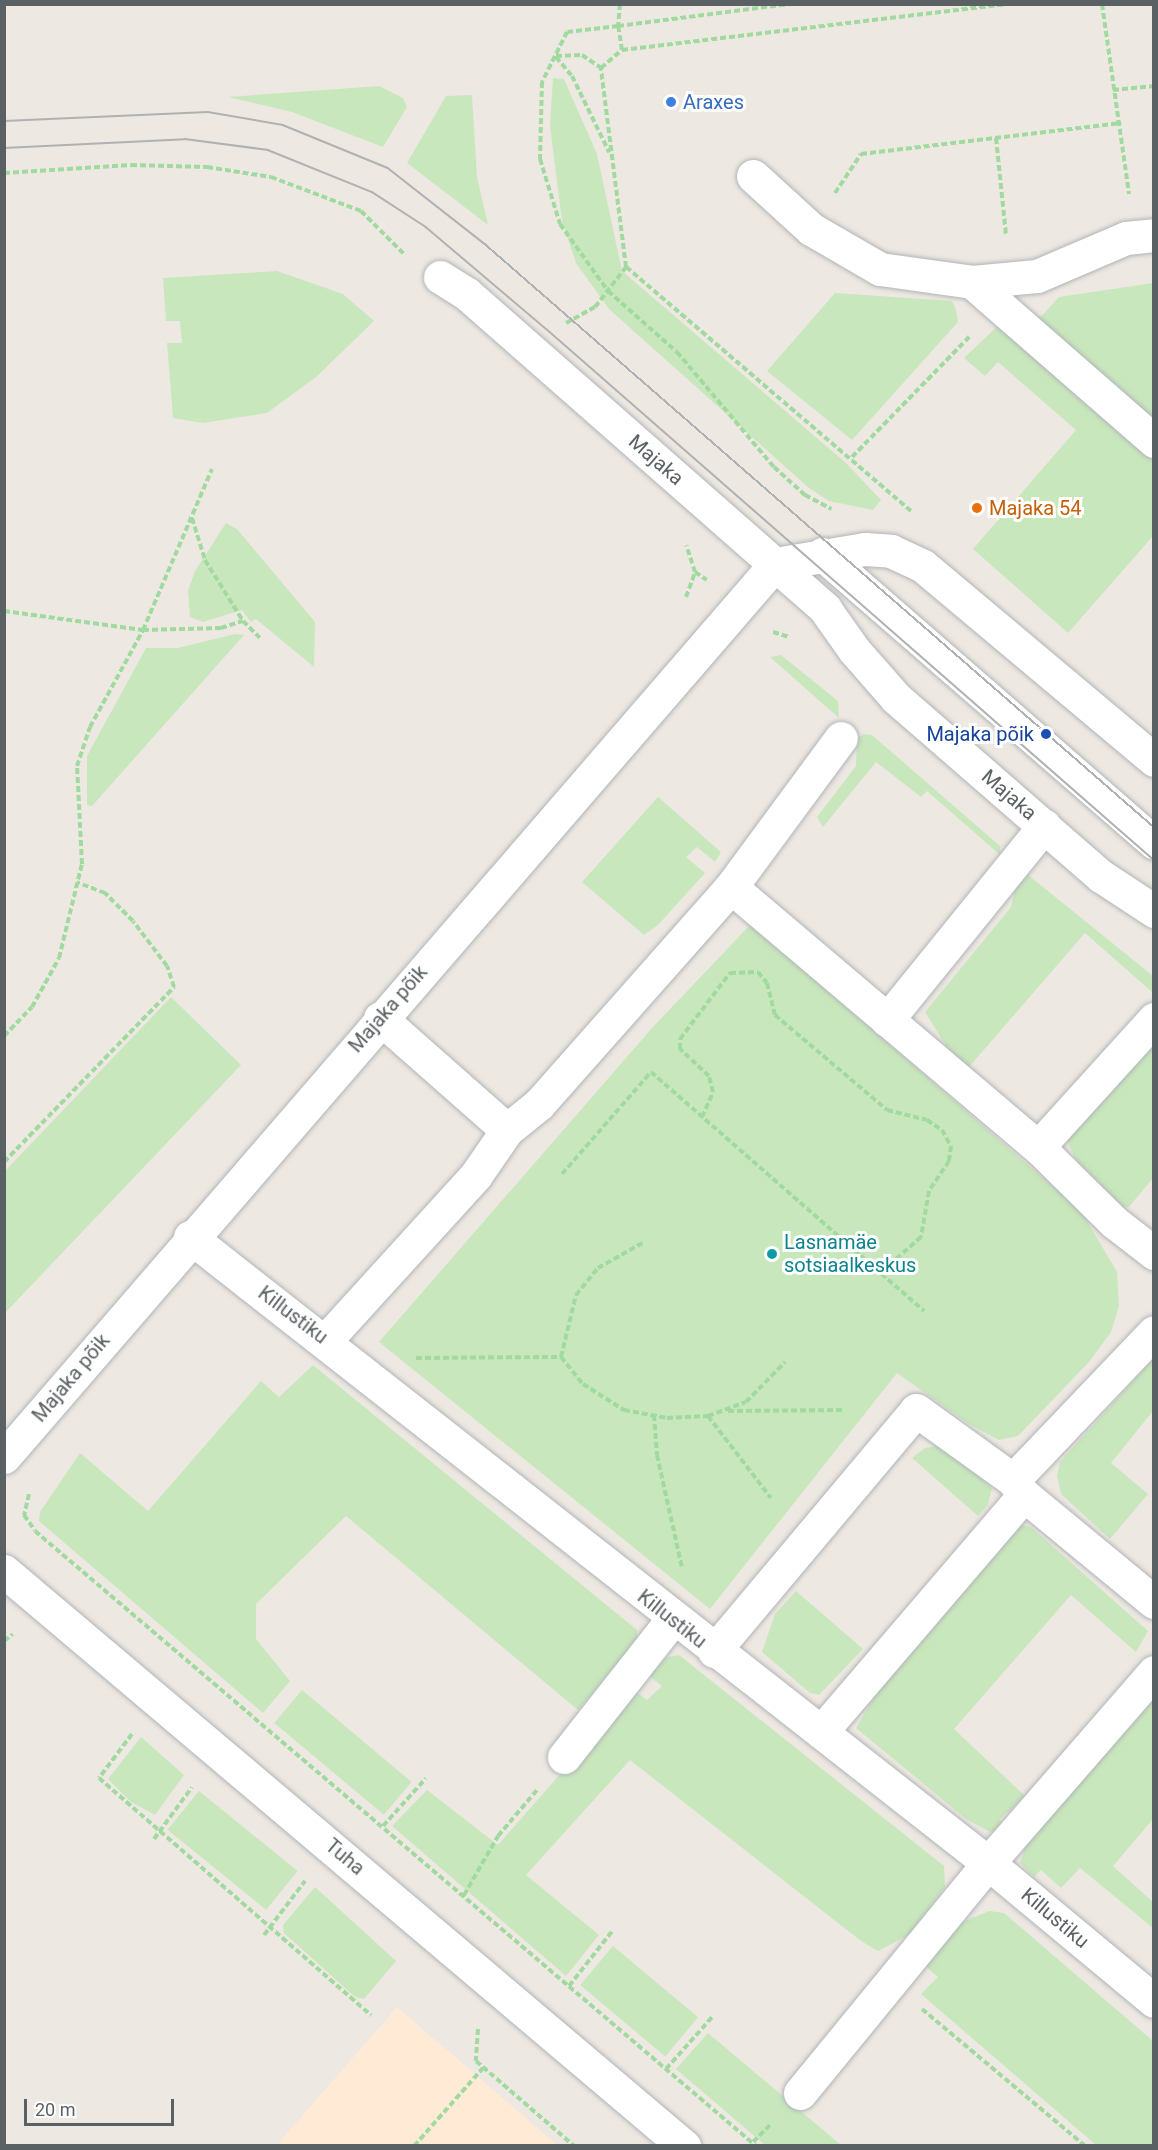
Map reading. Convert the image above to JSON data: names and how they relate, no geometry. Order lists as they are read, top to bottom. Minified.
{"streets":{"street":["Majaka","Majaka põik","Killustiku","Tuha"]},"crossings":[["Majaka","Majaka põik"],["Majaka põik","Killustiku"]],"places":["Araxes","Majaka 54","Majaka põik","Lasnamäe sotsiaalkeskus"],"scale_bar":"20 m"}
